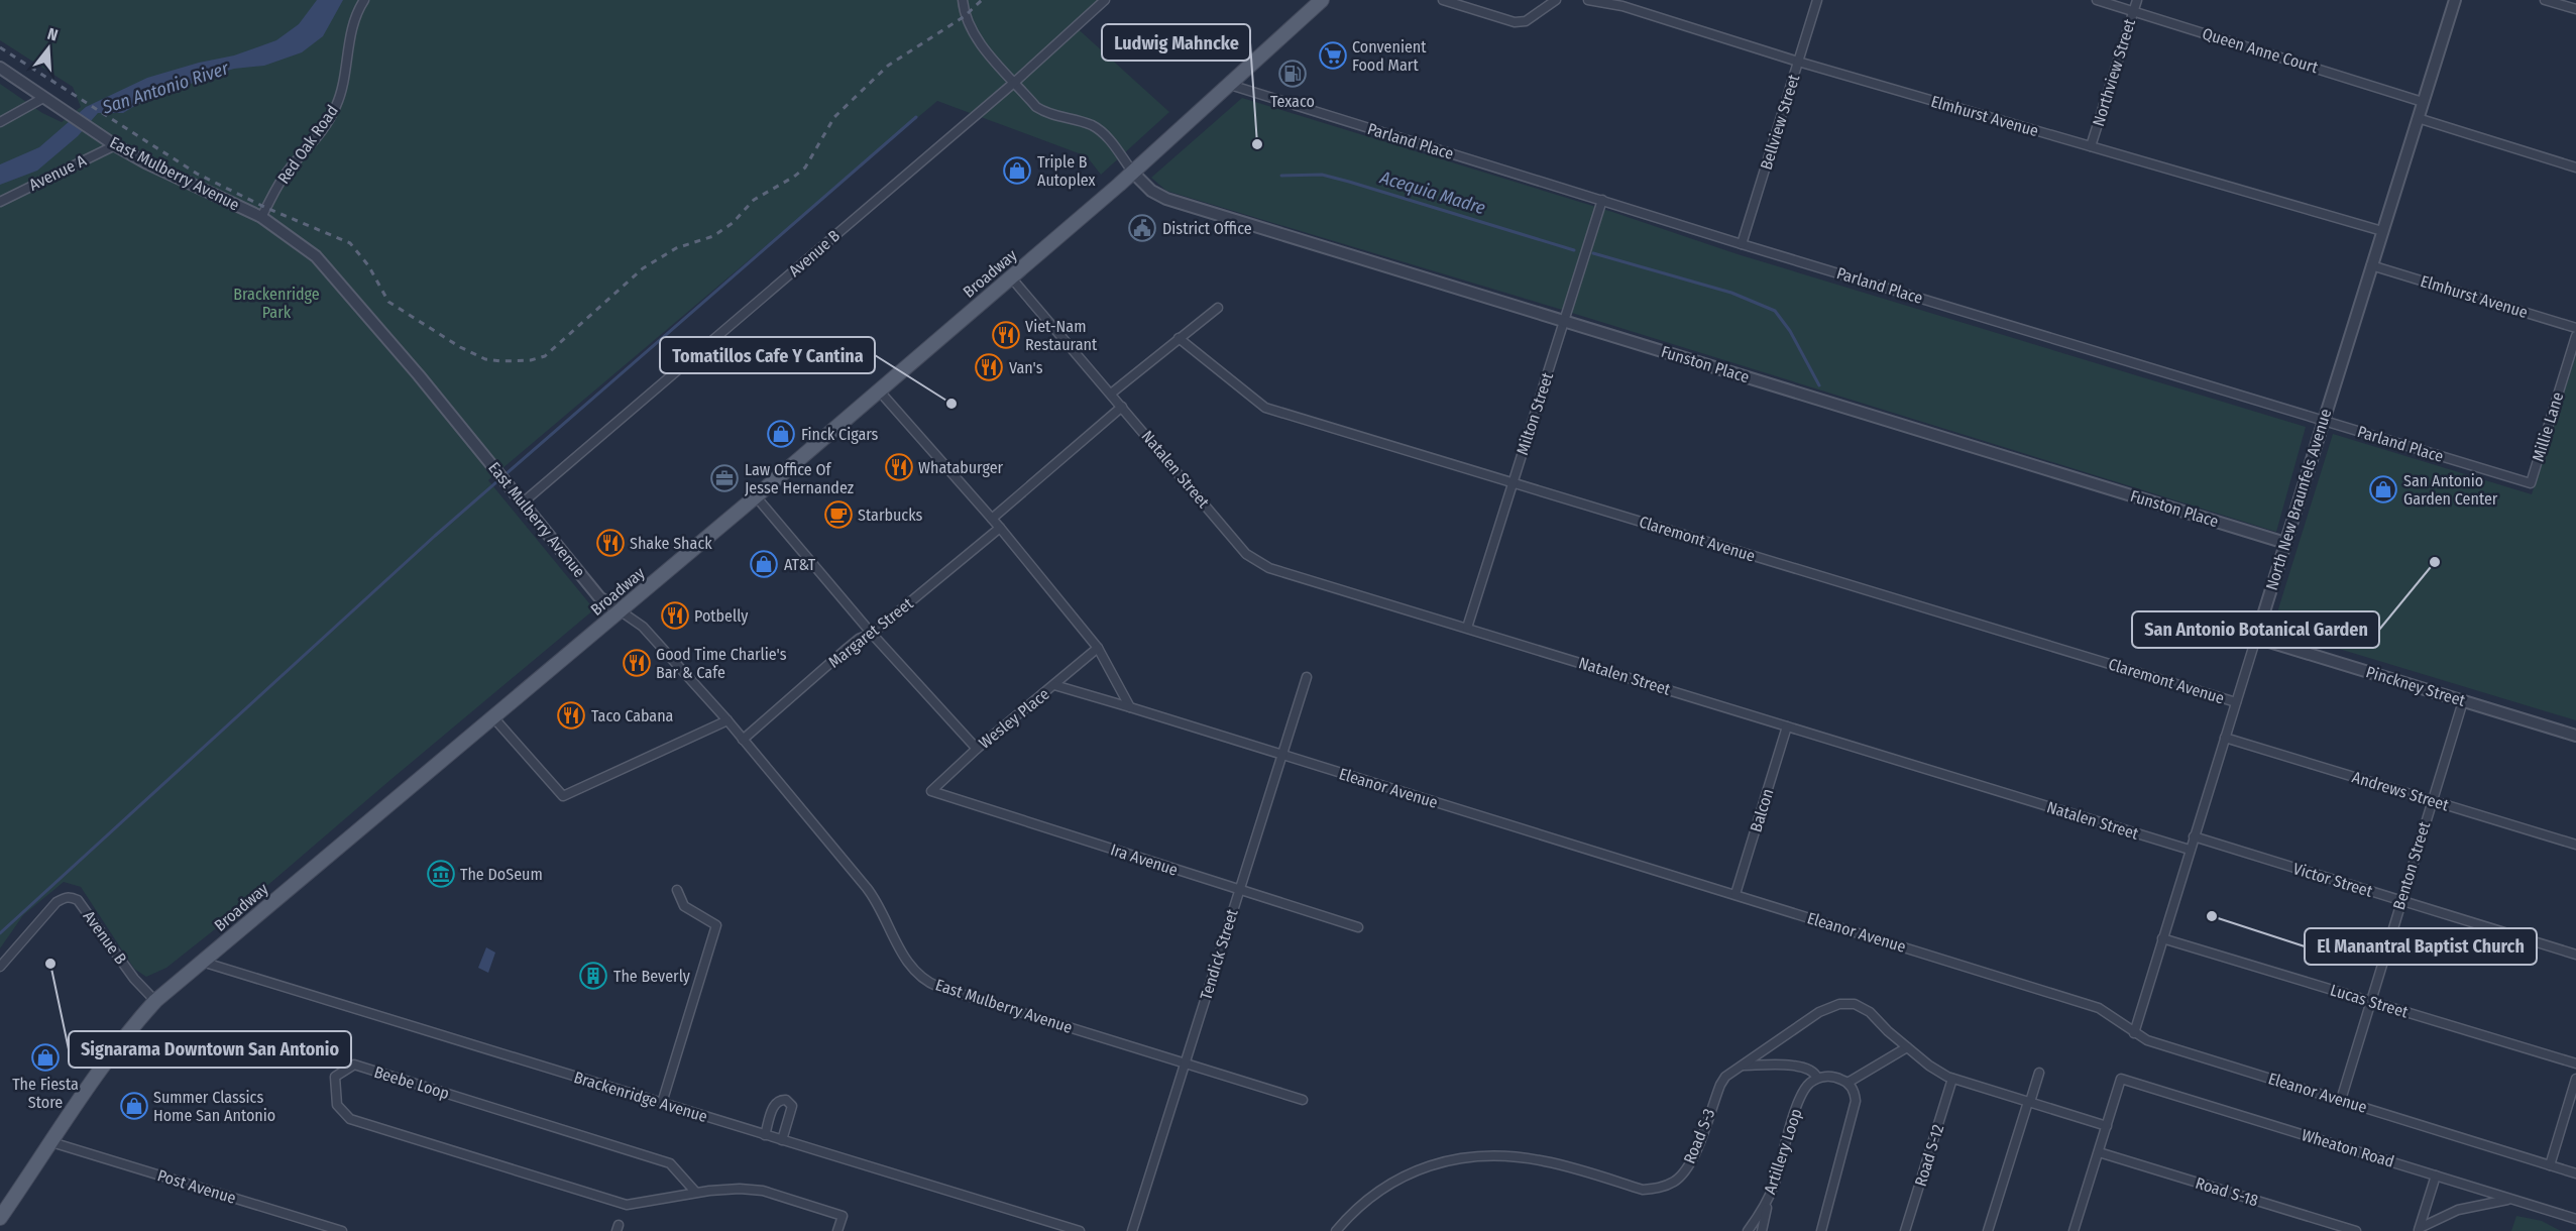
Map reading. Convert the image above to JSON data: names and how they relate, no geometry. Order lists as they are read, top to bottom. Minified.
{"streets":{"main road":["Broadway"],"street":["Queen Anne Court","Northview Street","Elmhurst Avenue","Bellview Street","Parland Place","Red Oak Road","Avenue A","East Mulberry Avenue","Avenue B","Funston Place","Milton Street","Millie Lane","Natalen Street","North New Braunfels Avenue","Claremont Avenue","Margaret Street","Pinckney Street","Wesley Place","Eleanor Avenue","Andrews Street","Balcon","Ira Avenue","Benton Street","Victor Street","Tendick Street","Lucas Street","Beebe Loop","Brackenridge Avenue","Road S-3","Wheaton Road","Artillery Loop","Road S-12","Post Avenue","Road S-18"]},"crossings":[["Queen Anne Court","Northview Street"],["Queen Anne Court","North New Braunfels Avenue"],["Northview Street","Elmhurst Avenue"],["Elmhurst Avenue","Bellview Street"],["Elmhurst Avenue","North New Braunfels Avenue"],["Bellview Street","Parland Place"],["Parland Place","Broadway"],["Parland Place","Milton Street"],["Parland Place","Millie Lane"],["Parland Place","North New Braunfels Avenue"],["Red Oak Road","East Mulberry Avenue"],["Avenue A","East Mulberry Avenue"],["East Mulberry Avenue","Avenue B"],["East Mulberry Avenue","Broadway"],["East Mulberry Avenue","Margaret Street"],["East Mulberry Avenue","Tendick Street"],["Avenue B","Broadway"],["Broadway","Funston Place"],["Broadway","Brackenridge Avenue"],["Broadway","Post Avenue"],["Funston Place","Milton Street"],["Funston Place","North New Braunfels Avenue"],["Milton Street","Natalen Street"],["Milton Street","Claremont Avenue"],["Natalen Street","North New Braunfels Avenue"],["Natalen Street","Balcon"],["North New Braunfels Avenue","Claremont Avenue"],["North New Braunfels Avenue","Pinckney Street"],["North New Braunfels Avenue","Eleanor Avenue"],["North New Braunfels Avenue","Andrews Street"],["North New Braunfels Avenue","Victor Street"],["North New Braunfels Avenue","Lucas Street"],["Pinckney Street","Benton Street"],["Wesley Place","Eleanor Avenue"],["Wesley Place","Ira Avenue"],["Eleanor Avenue","Balcon"],["Eleanor Avenue","Benton Street"],["Eleanor Avenue","Tendick Street"],["Andrews Street","Benton Street"],["Ira Avenue","Tendick Street"],["Benton Street","Victor Street"],["Benton Street","Lucas Street"],["Road S-3","Wheaton Road"],["Road S-3","Road S-12"]],"water":["San Antonio River","Acequia Madre"],"parks":["Brackenridge Park"],"places":{"supermarket":["Convenient Food Mart"],"fuel station":["Texaco"],"other":["Ludwig Mahncke","Tomatillos Cafe Y Cantina","San Antonio Botanical Garden","El Manantral Baptist Church","Signarama Downtown San Antonio"],"shop":["Triple B Autoplex","Finck Cigars","San Antonio Garden Center","AT&T","The Fiesta Store","Summer Classics Home San Antonio"],"public building":["District Office"],"restaurant":["Viet-Nam Restaurant","Van's","Whataburger","Shake Shack","Potbelly","Good Time Charlie's Bar & Cafe","Taco Cabana"],"office":["Law Office Of Jesse Hernandez"],"cafe":["Starbucks"],"museum":["The DoSeum"],"building":["The Beverly"]},"north":"top"}
